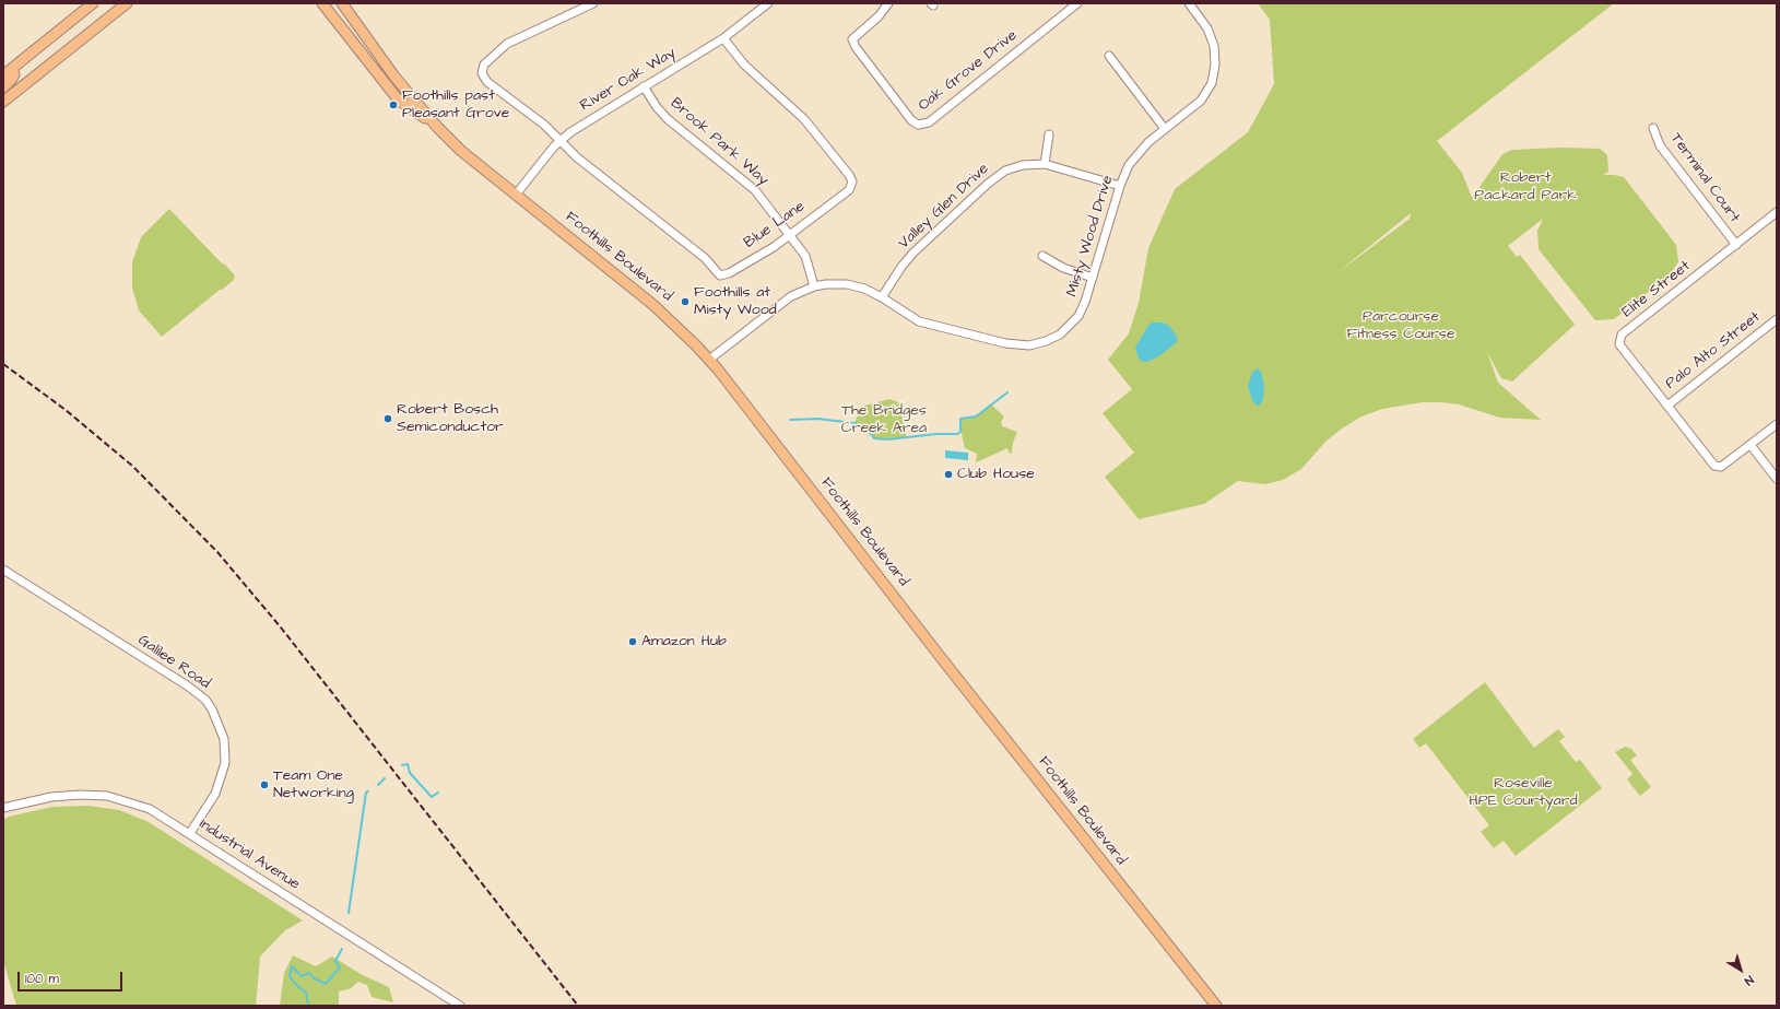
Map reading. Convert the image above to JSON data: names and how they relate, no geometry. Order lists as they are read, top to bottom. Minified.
{"streets":{"main road":["Foothills Boulevard"],"street":["Oak Grove Drive","River Oak Way","Brook Park Way","Terminal Court","Valley Glen Drive","Blue Lane","Misty Wood Drive","Elite Street","Palo Alto Street","Galilee Road","Industrial Avenue"]},"crossings":[["River Oak Way","Brook Park Way"],["River Oak Way","Blue Lane"],["River Oak Way","Foothills Boulevard"],["Brook Park Way","Blue Lane"],["Brook Park Way","Misty Wood Drive"],["Terminal Court","Elite Street"],["Valley Glen Drive","Misty Wood Drive"],["Misty Wood Drive","Foothills Boulevard"],["Elite Street","Palo Alto Street"],["Galilee Road","Industrial Avenue"]],"parks":["Robert Packard Park","Parcourse Fitness Course","The Bridges Creek Area","Roseville HPE Courtyard"],"places":["Foothills past Pleasant Grove","Foothills at Misty Wood","Robert Bosch Semiconductor","Club House","Amazon Hub","Team One Networking"],"scale_bar":"100 m","north":"bottom right"}
